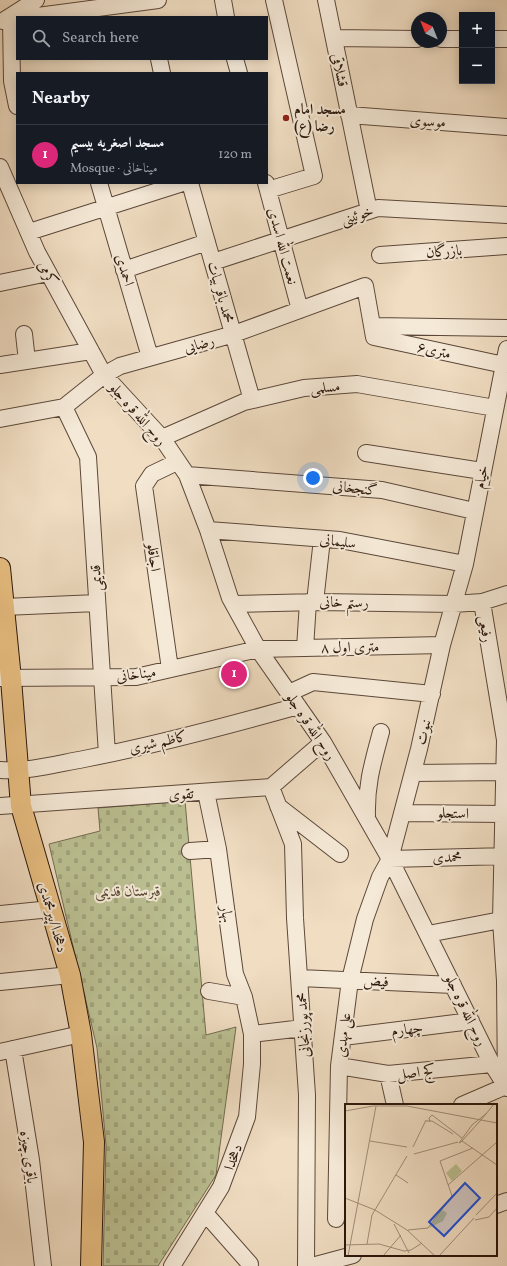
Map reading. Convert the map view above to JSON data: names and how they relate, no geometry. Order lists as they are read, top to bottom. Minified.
{"streets":{"main road":["دهخدا/پیرمحمدی"],"street":["قشلاقی","موسوی","خوئینی","نعمت الله اسدی","بازرگان","احمدی","کرمی","محمد باقر بیات","رضایی","۶متری","مسلمی","روح الله قره جلو","خیام","گنجخانی","سلیمانی","اجاقلو","قدیمی","رستم خانی","رفیعی","۸ متری اول","میناخانی","نبوت","کاظم شیری","تقوی","استجلو","محمدی","بهار","فیض","محمد پورزنجانی","چهارم","علی مهدی","کج اصل","باقری چیزه","دهخدا"]},"crossings":[["قشلاقی","موسوی"],["قشلاقی","خوئینی"],["خوئینی","نعمت الله اسدی"],["خوئینی","محمد باقر بیات"],["نعمت الله اسدی","رضایی"],["احمدی","رضایی"],["کرمی","رضایی"],["کرمی","روح الله قره جلو"],["محمد باقر بیات","رضایی"],["محمد باقر بیات","مسلمی"],["رضایی","۶متری"],["رضایی","روح الله قره جلو"],["رضایی","قدیمی"],["۶متری","خیام"],["مسلمی","روح الله قره جلو"],["مسلمی","خیام"],["روح الله قره جلو","گنجخانی"],["روح الله قره جلو","سلیمانی"],["روح الله قره جلو","اجاقلو"],["روح الله قره جلو","رستم خانی"],["روح الله قره جلو","رفیعی"],["روح الله قره جلو","۸ متری اول"],["روح الله قره جلو","میناخانی"],["روح الله قره جلو","نبوت"],["روح الله قره جلو","کاظم شیری"],["روح الله قره جلو","محمدی"],["روح الله قره جلو","فیض"],["روح الله قره جلو","چهارم"],["روح الله قره جلو","علی مهدی"],["روح الله قره جلو","کج اصل"],["خیام","گنجخانی"],["خیام","سلیمانی"],["خیام","رستم خانی"],["خیام","نبوت"],["اجاقلو","میناخانی"],["قدیمی","میناخانی"],["قدیمی","کاظم شیری"],["رستم خانی","رفیعی"],["رستم خانی","نبوت"],["رفیعی","استجلو"],["رفیعی","محمدی"],["۸ متری اول","میناخانی"],["۸ متری اول","نبوت"],["میناخانی","دهخدا/پیرمحمدی"],["نبوت","کاظم شیری"],["نبوت","استجلو"],["نبوت","محمدی"],["نبوت","علی مهدی"],["کاظم شیری","دهخدا/پیرمحمدی"],["تقوی","بهار"],["تقوی","دهخدا/پیرمحمدی"],["تقوی","محمد پورزنجانی"],["محمدی","علی مهدی"],["بهار","دهخدا"],["فیض","محمد پورزنجانی"],["فیض","علی مهدی"],["چهارم","علی مهدی"],["علی مهدی","کج اصل"]],"parks":["قبرستان قدیمى"],"places":["مسجد امام رضا (ع)"],"north":"top left","page":{"map_buttons":["+","−"],"search":"Search here","heading":"Nearby","list":[{"mark":"1","name":"مسجد اصغریه بیسیم","note":"Mosque · میناخانی","value":"120 m"}],"pins":"1"}}
